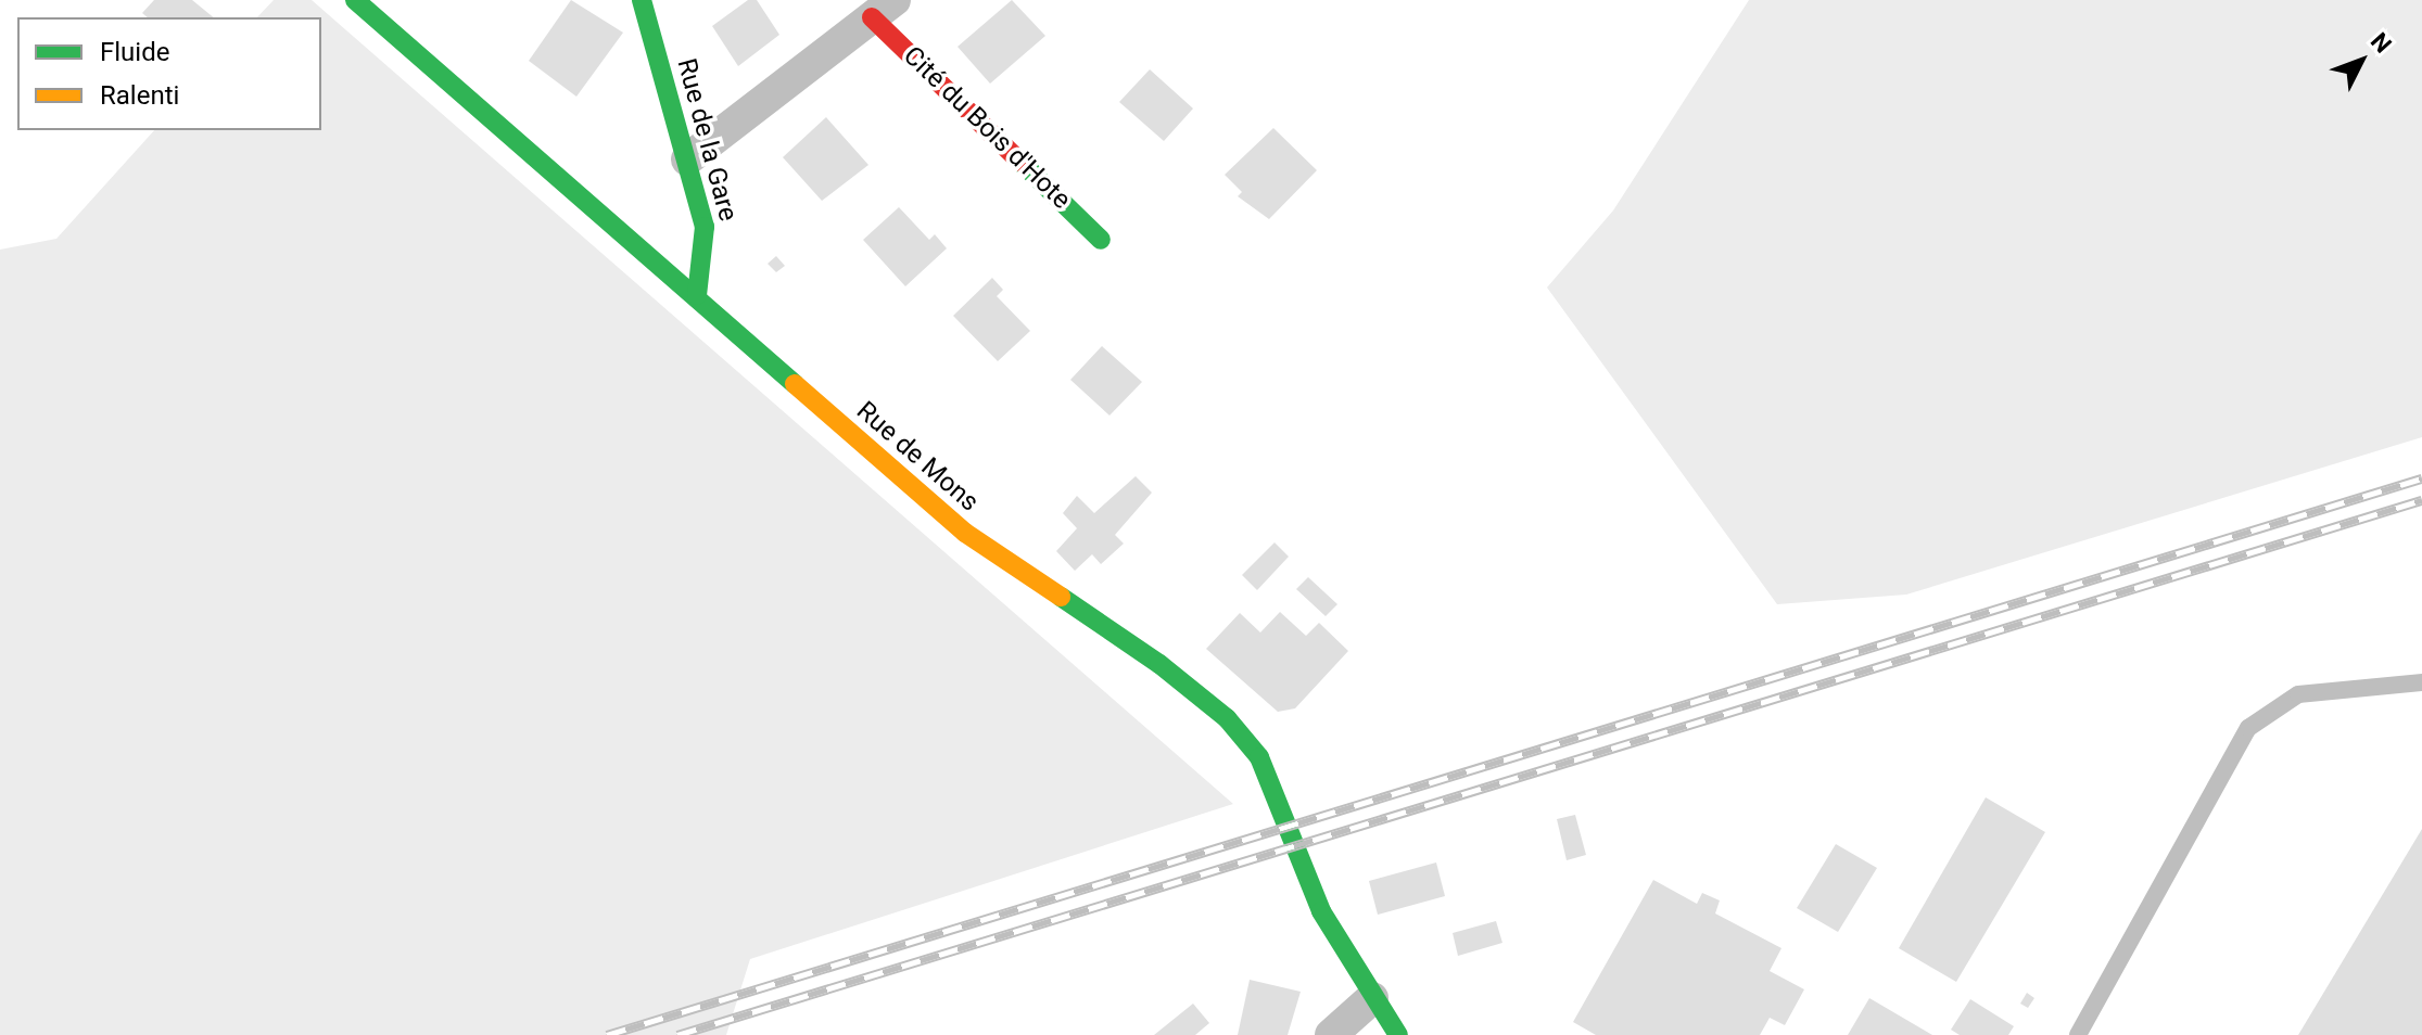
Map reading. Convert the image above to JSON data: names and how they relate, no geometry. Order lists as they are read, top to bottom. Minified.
{"streets":{"street":["Cité du Bois d'Hote","Rue de la Gare","Rue de Mons"]},"crossings":[["Cité du Bois d'Hote","Rue de la Gare"],["Rue de la Gare","Rue de Mons"]],"legend":["Fluide","Ralenti"],"north":"top right"}
